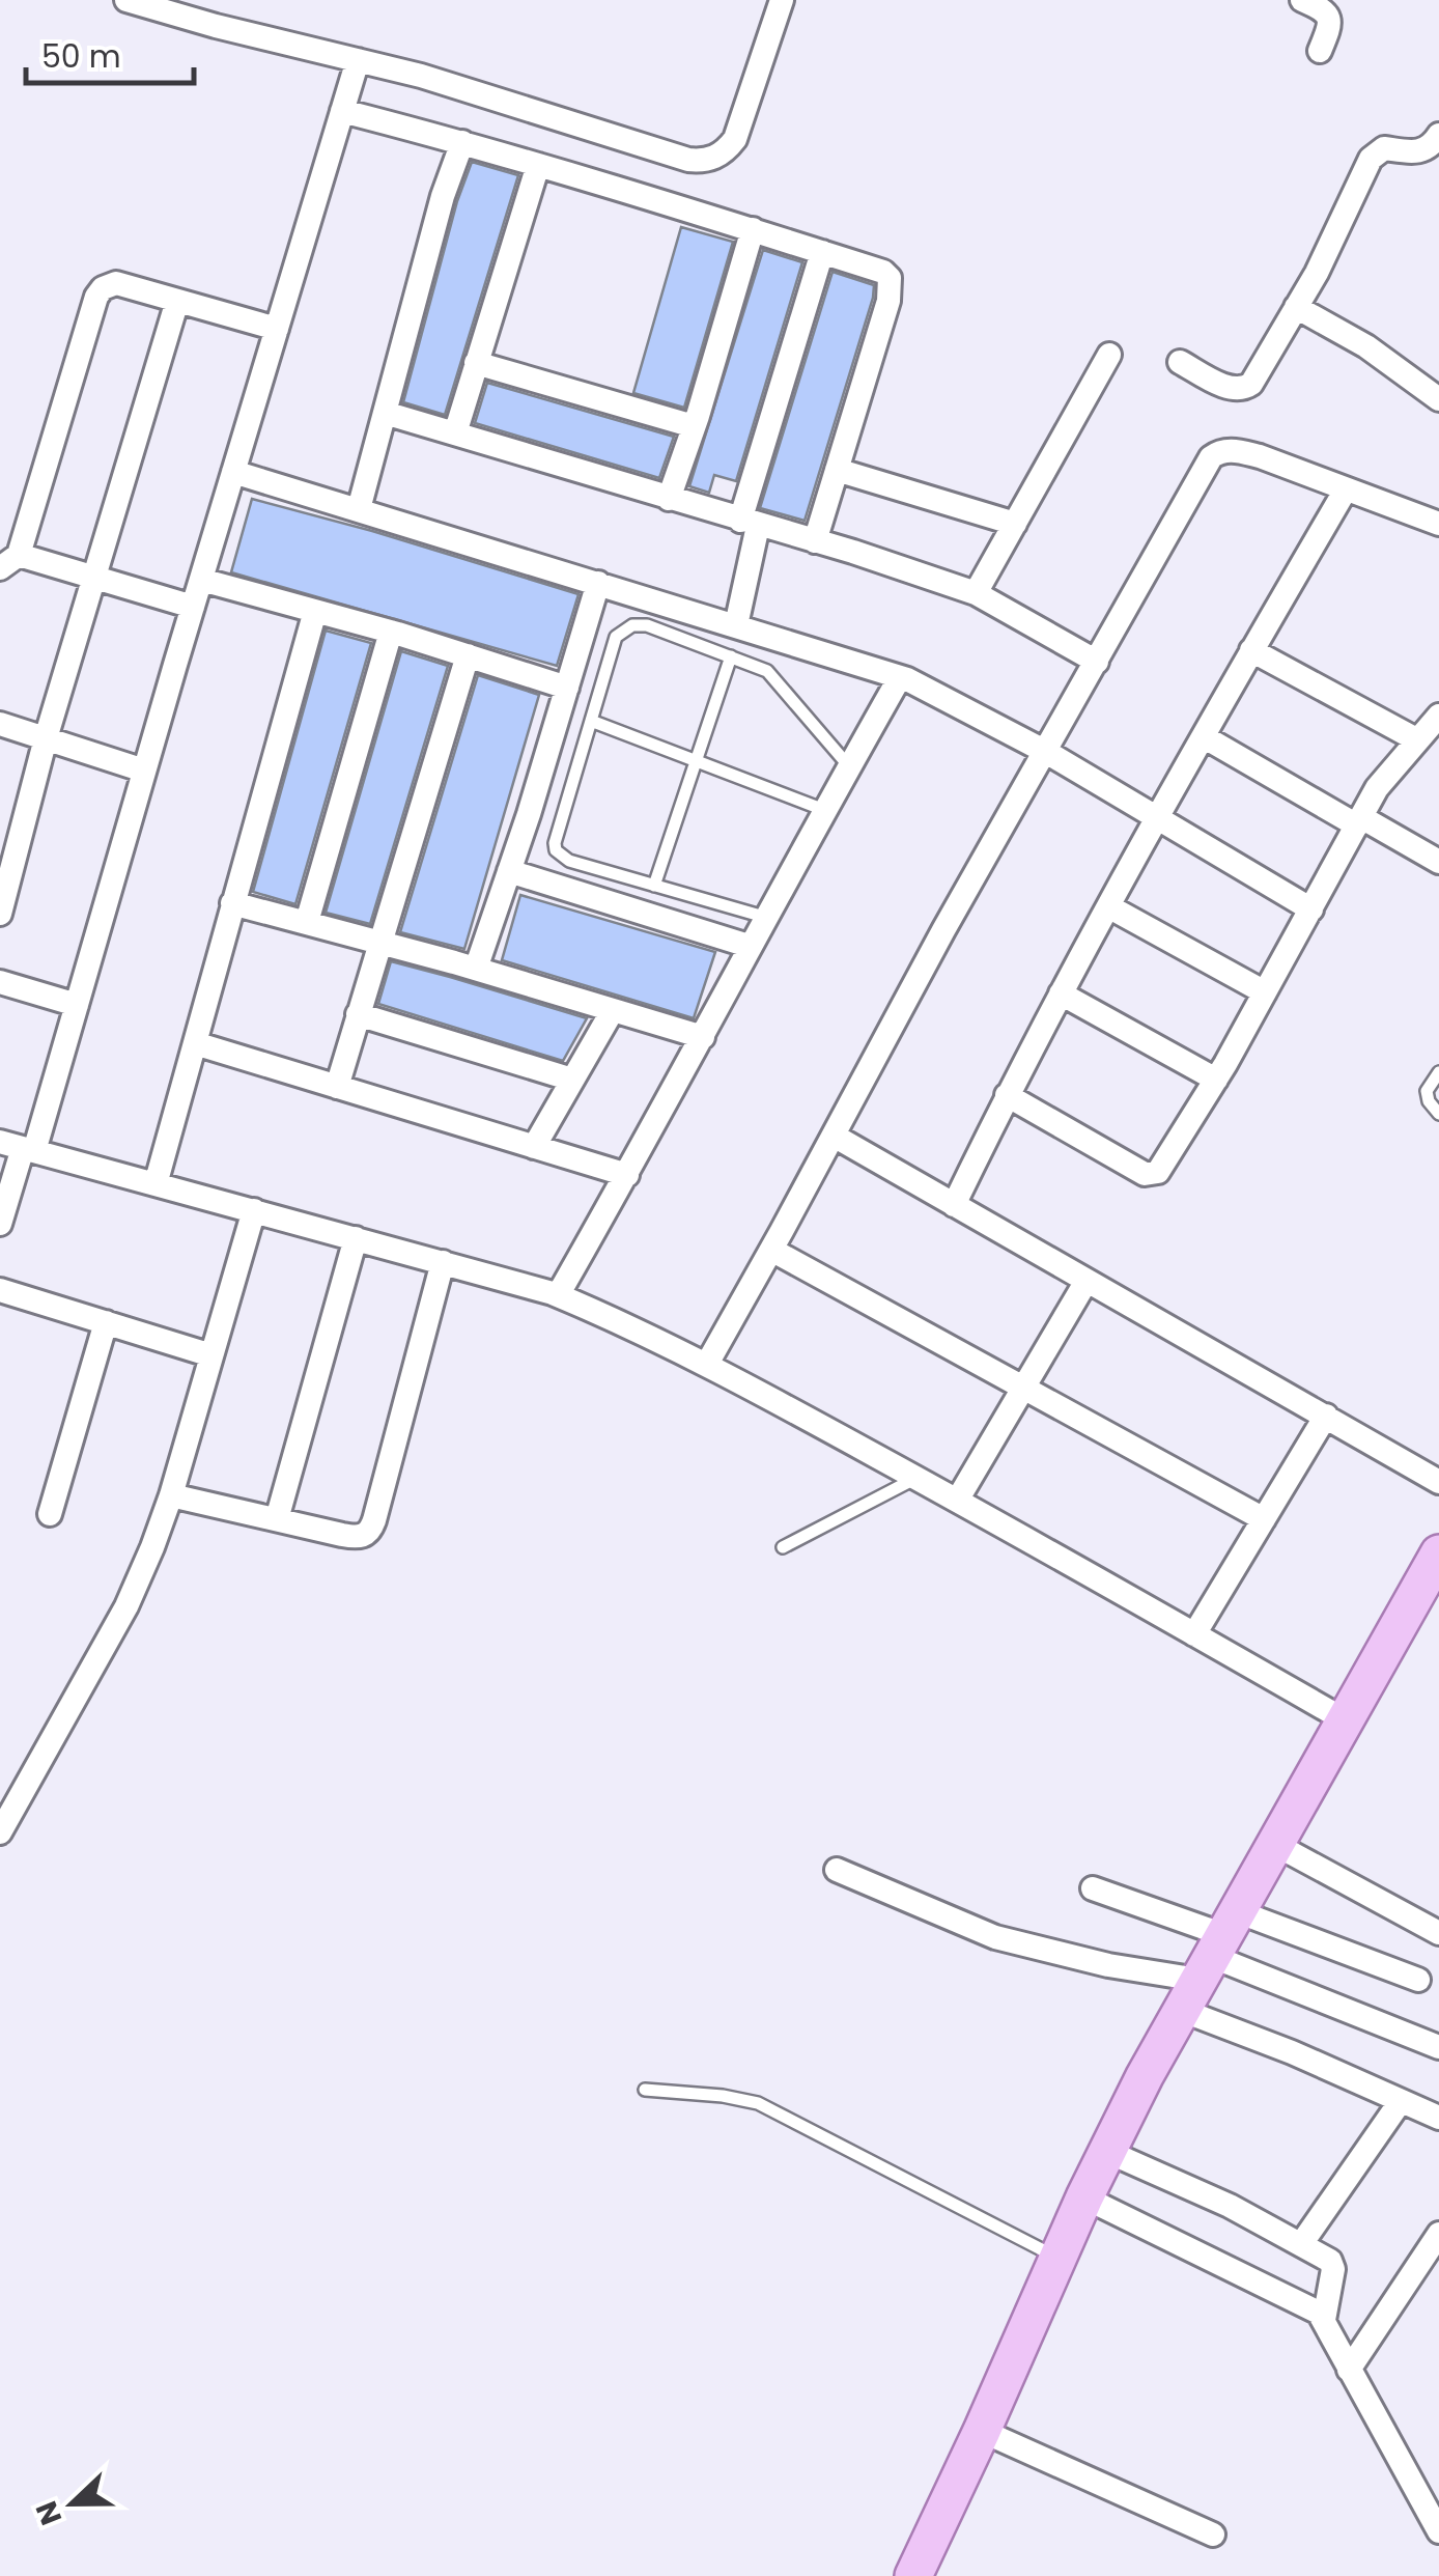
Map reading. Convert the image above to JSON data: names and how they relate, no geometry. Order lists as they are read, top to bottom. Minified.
{"scale_bar":"50 m","north":"left"}
